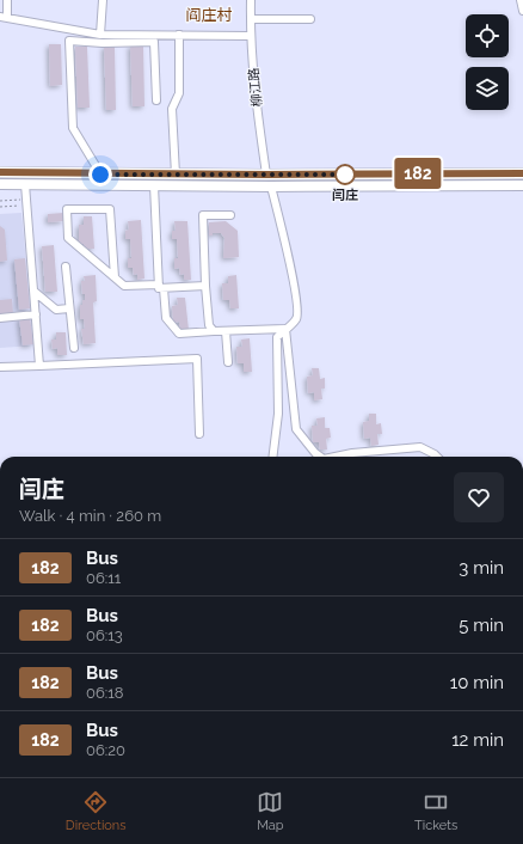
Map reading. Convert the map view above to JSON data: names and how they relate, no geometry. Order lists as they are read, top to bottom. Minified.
{"streets":{"street":["柳江路"]},"districts":["阎庄村"],"places":["闫庄"],"lines":["bus line 182"],"page":{"on_map":"182","heading":["闫庄","Walk · 4 min · 260 m"],"list":[{"mark":"182","name":"Bus","note":"06:11","value":"3 min"},{"mark":"182","name":"Bus","note":"06:13","value":"5 min"},{"mark":"182","name":"Bus","note":"06:18","value":"10 min"},{"mark":"182","name":"Bus","note":"06:20","value":"12 min"}],"tabs":["Directions","Map","Tickets"]}}
